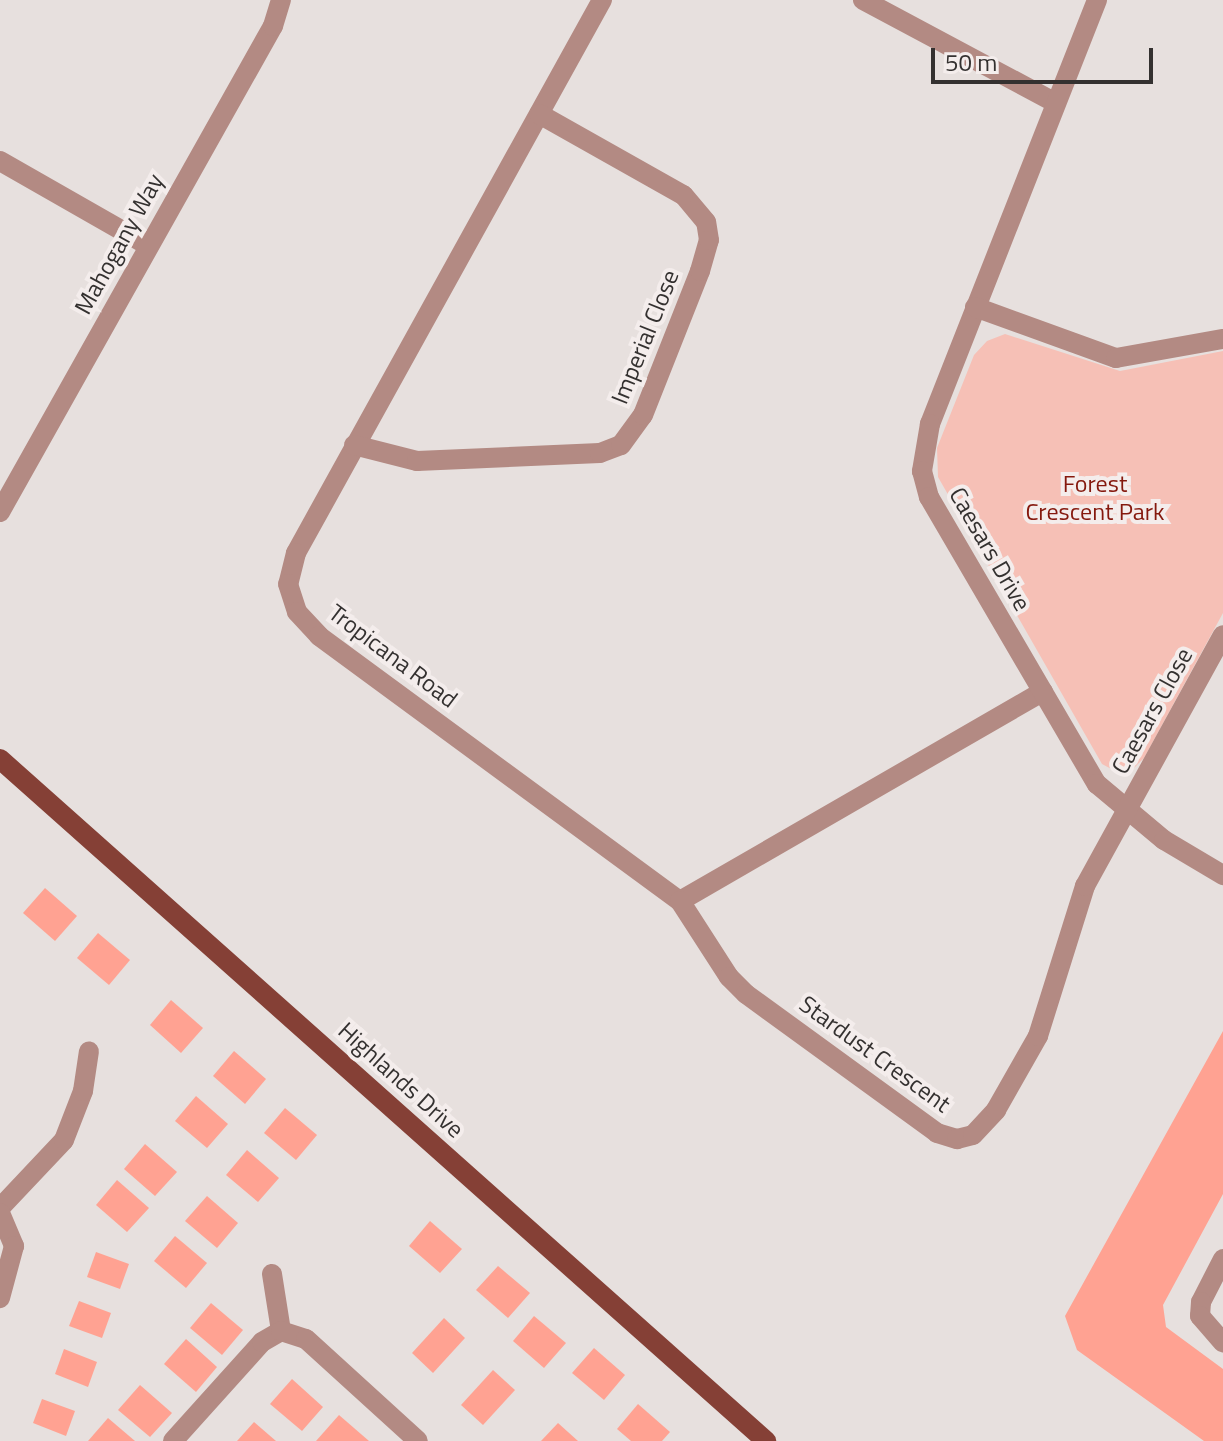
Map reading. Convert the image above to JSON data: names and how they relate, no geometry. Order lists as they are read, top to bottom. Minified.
{"streets":{"main road":["Highlands Drive"],"street":["Mahogany Way","Imperial Close","Caesars Drive","Tropicana Road","Caesars Close","Stardust Crescent"]},"crossings":[["Imperial Close","Tropicana Road"],["Caesars Drive","Caesars Close"],["Caesars Drive","Stardust Crescent"],["Tropicana Road","Stardust Crescent"],["Caesars Close","Stardust Crescent"]],"parks":["Forest Crescent Park"],"scale_bar":"50 m"}
